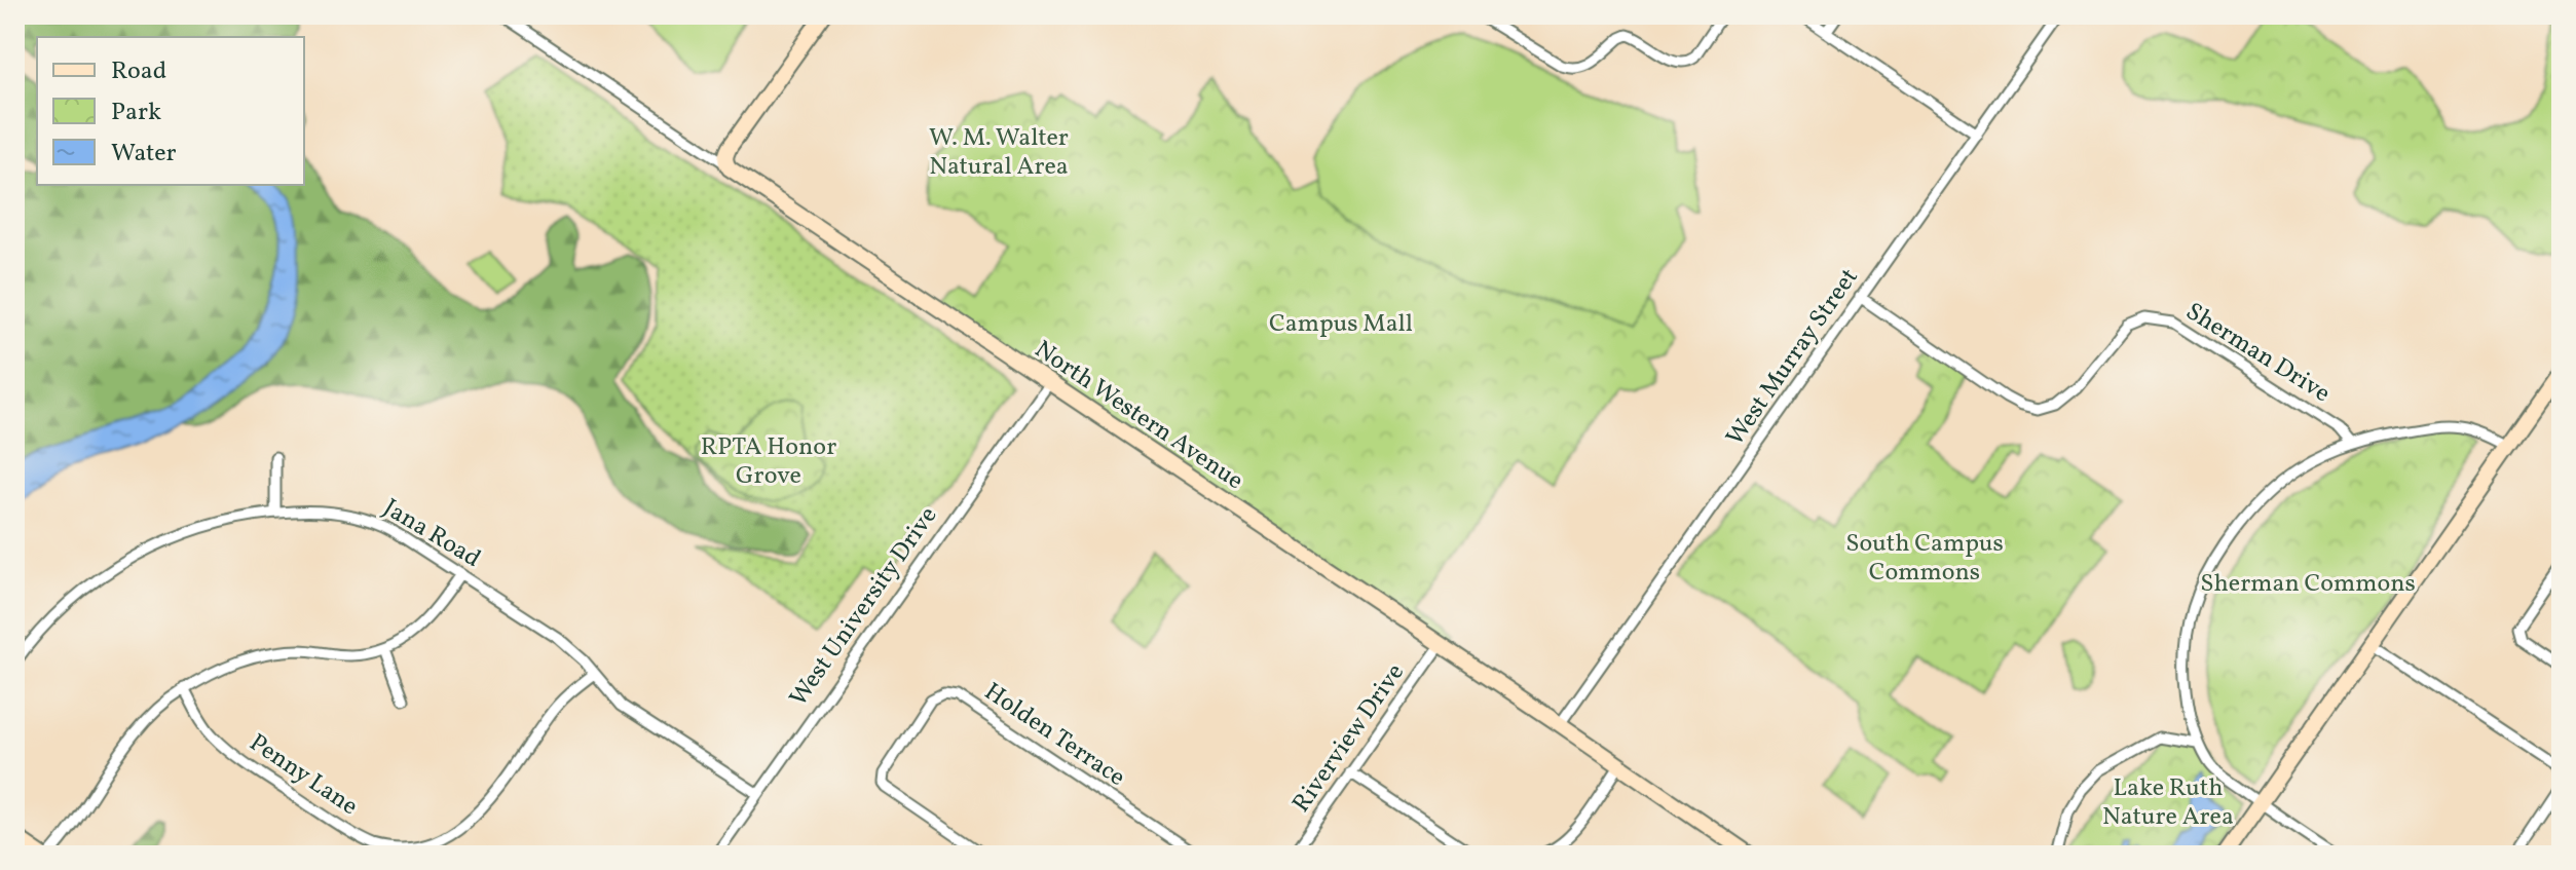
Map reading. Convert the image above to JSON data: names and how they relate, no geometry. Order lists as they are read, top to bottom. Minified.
{"streets":{"street":["Sherman Drive","West Murray Street","North Western Avenue","Jana Road","West University Drive","Holden Terrace","Riverview Drive","Penny Lane"]},"crossings":[["Sherman Drive","West Murray Street"],["West Murray Street","North Western Avenue"],["North Western Avenue","West University Drive"],["North Western Avenue","Riverview Drive"],["Jana Road","West University Drive"],["Jana Road","Penny Lane"]],"parks":["W. M. Walter Natural Area","Campus Mall","RPTA Honor Grove","South Campus Commons","Sherman Commons","Lake Ruth Nature Area"],"legend":["Road","Park","Water"]}
